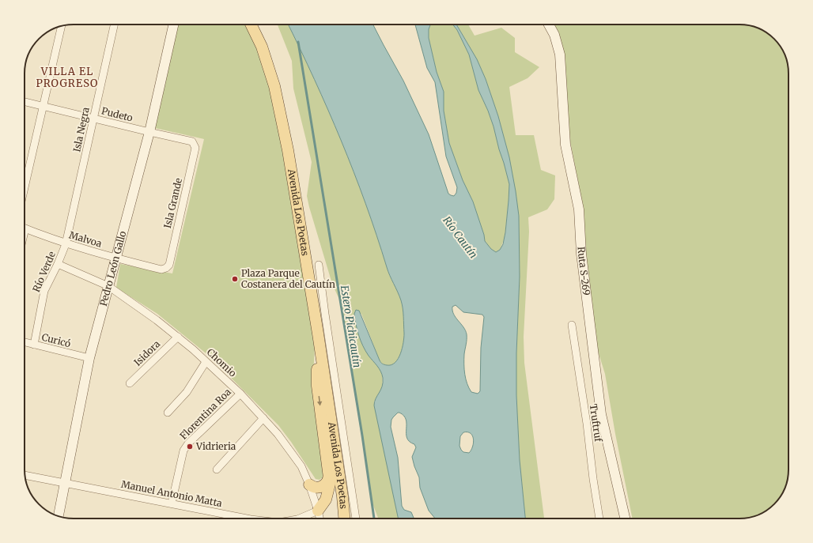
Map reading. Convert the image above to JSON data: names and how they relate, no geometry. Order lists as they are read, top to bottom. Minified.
{"streets":{"main road":["Avenida Los Poetas"],"street":["Pudeto","Isla Negra","Isla Grande","Malvoa","Pedro León Gallo","Ruta S-269","Río Verde","Curicó","Isidora","Chomio","Florentina Roa","Truftruf","Manuel Antonio Matta"]},"crossings":[["Pudeto","Isla Negra"],["Pudeto","Isla Grande"],["Pudeto","Pedro León Gallo"],["Isla Negra","Malvoa"],["Isla Negra","Río Verde"],["Isla Grande","Malvoa"],["Malvoa","Pedro León Gallo"],["Malvoa","Río Verde"],["Pedro León Gallo","Curicó"],["Pedro León Gallo","Chomio"],["Pedro León Gallo","Manuel Antonio Matta"],["Río Verde","Curicó"],["Río Verde","Chomio"],["Isidora","Chomio"],["Chomio","Florentina Roa"],["Chomio","Manuel Antonio Matta"],["Florentina Roa","Manuel Antonio Matta"]],"districts":["VILLA EL PROGRESO"],"water":["Río Cautín","Estero Pichicautín"],"places":["Plaza Parque Costanera del Cautín","Vidrieria"]}
